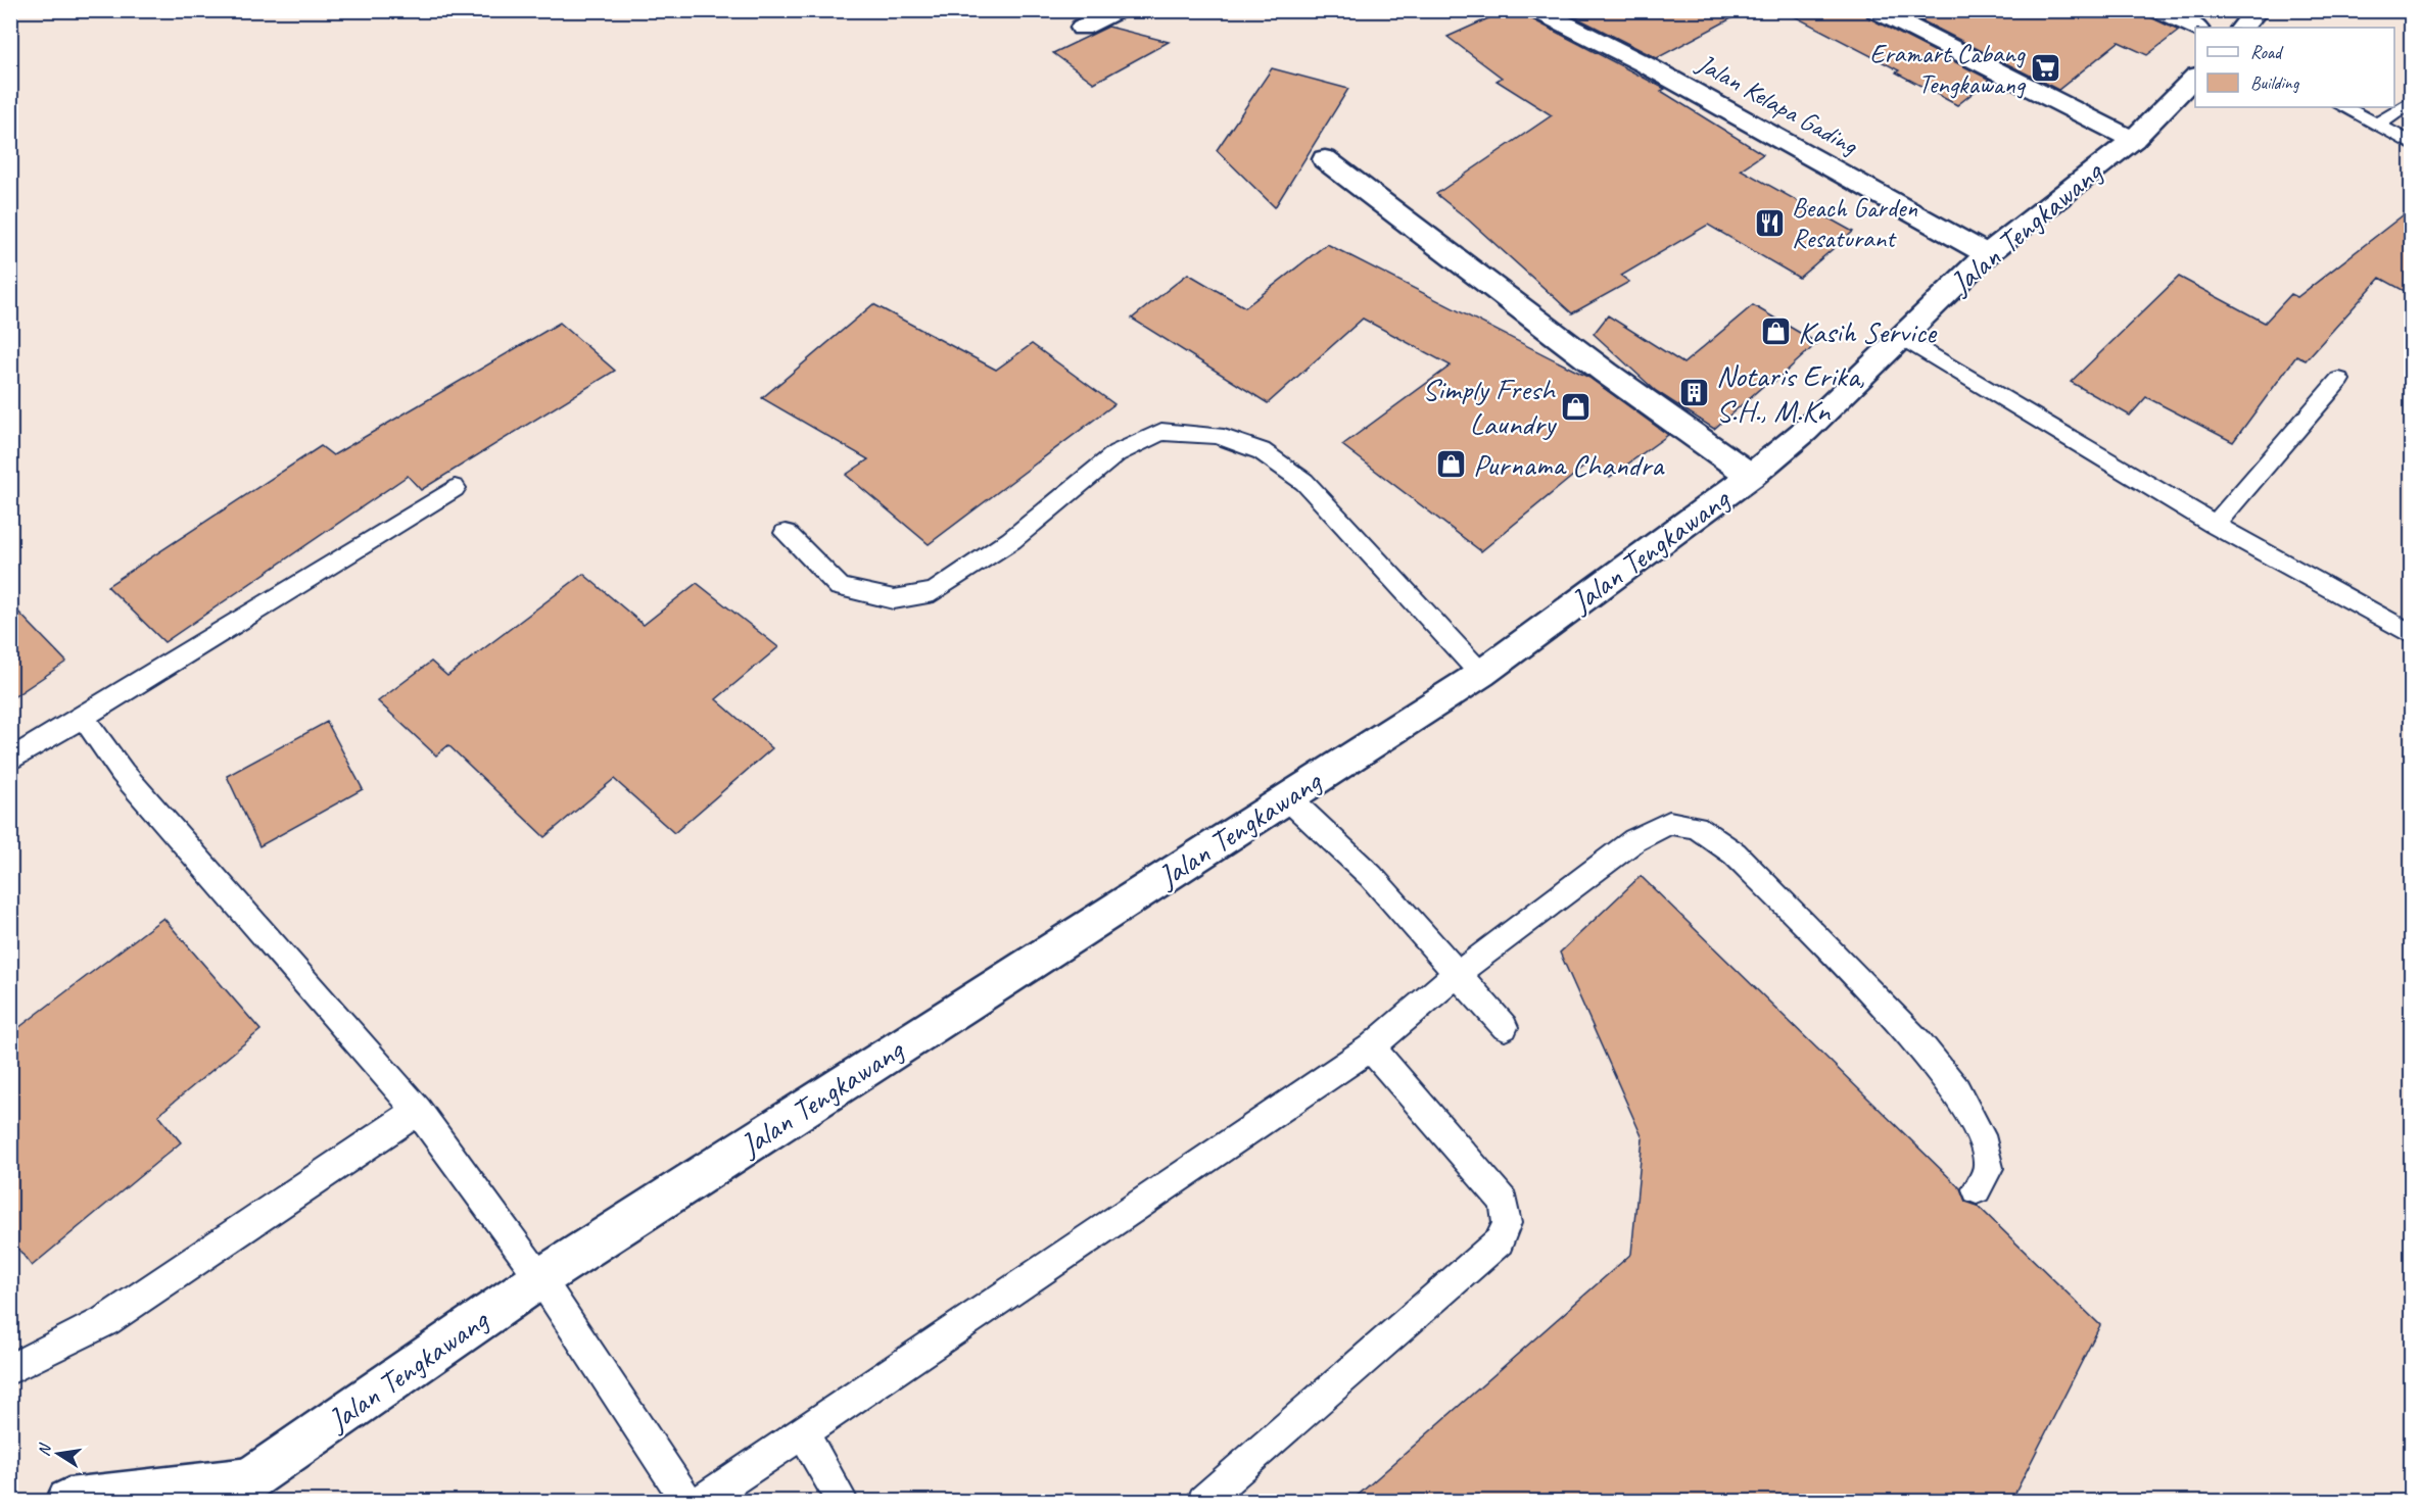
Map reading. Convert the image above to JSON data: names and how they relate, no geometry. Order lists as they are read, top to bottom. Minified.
{"streets":{"street":["Jalan Kelapa Gading","Jalan Tengkawang"]},"crossings":[["Jalan Kelapa Gading","Jalan Tengkawang"]],"places":{"supermarket":["Eramart Cabang Tengkawang"],"restaurant":["Beach Garden Resaturant"],"shop":["Kasih Service","Simply Fresh Laundry","Purnama Chandra"],"building":["Notaris Erika, S.H., M.Kn"]},"legend":["Road","Building"],"north":"left"}
